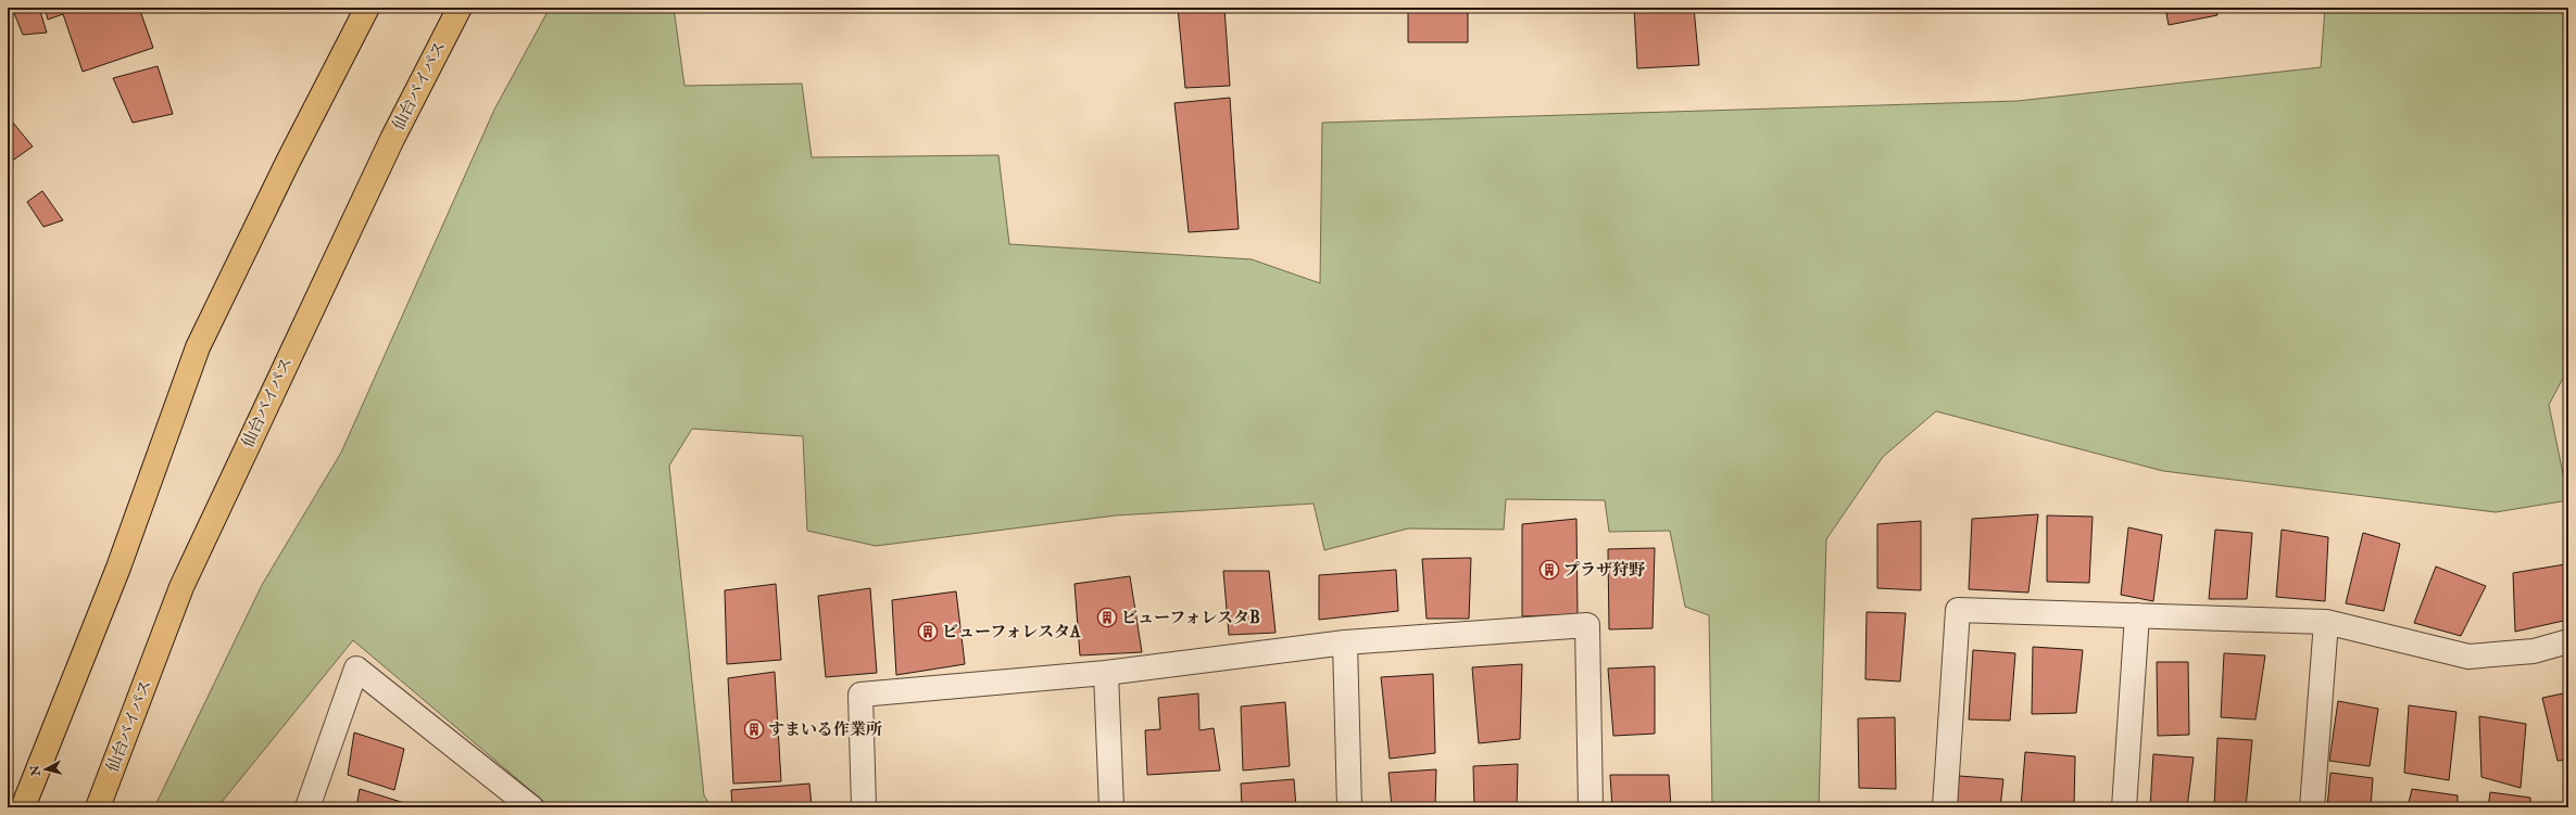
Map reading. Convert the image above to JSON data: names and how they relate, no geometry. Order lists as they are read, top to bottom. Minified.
{"streets":{"highway":["仙台バイパス"]},"places":{"building":["プラザ狩野","ビューフォレスタB","ビューフォレスタA","すまいる作業所"]},"north":"left"}
